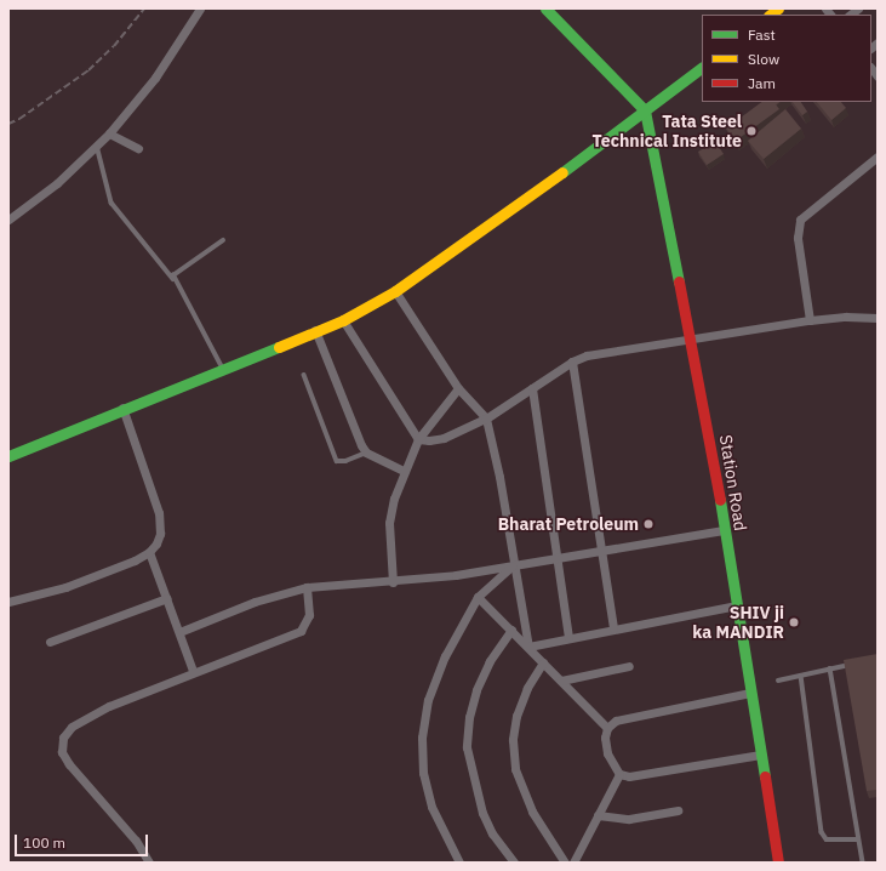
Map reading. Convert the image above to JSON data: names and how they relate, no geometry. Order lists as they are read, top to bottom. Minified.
{"streets":{"main road":["Station Road"]},"places":["Tata Steel Technical Institute","Bharat Petroleum","SHIV ji ka MANDIR"],"legend":["Fast","Slow","Jam"],"scale_bar":"100 m"}
